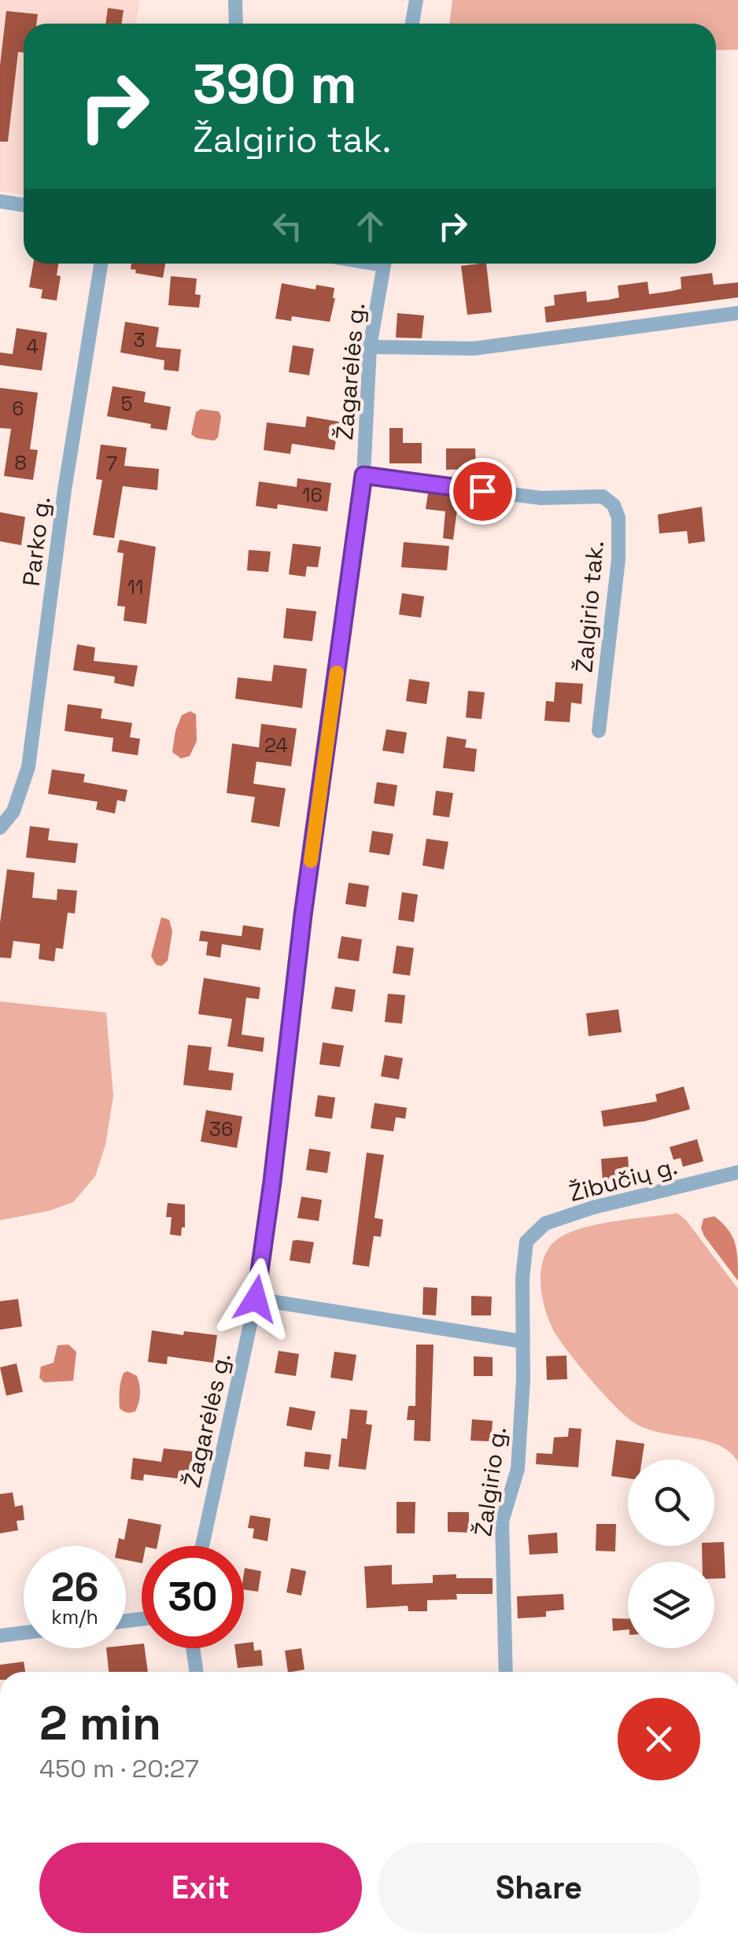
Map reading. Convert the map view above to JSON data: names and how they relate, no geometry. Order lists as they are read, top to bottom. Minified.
{"streets":{"street":["Žagarėlės g.","Parko g.","Žalgirio tak.","Žibučių g.","Žalgirio g."]},"crossings":[["Žagarėlės g.","Žalgirio tak."],["Žibučių g.","Žalgirio g."]],"house_numbers":["3","4","5","6","8","7","16","11","24","36"],"page":{"turn":["390 m","Žalgirio tak."],"speed":"26 km/h","limit":"30","heading":["2 min","450 m · 20:27"],"buttons":["Exit","Share"]}}
